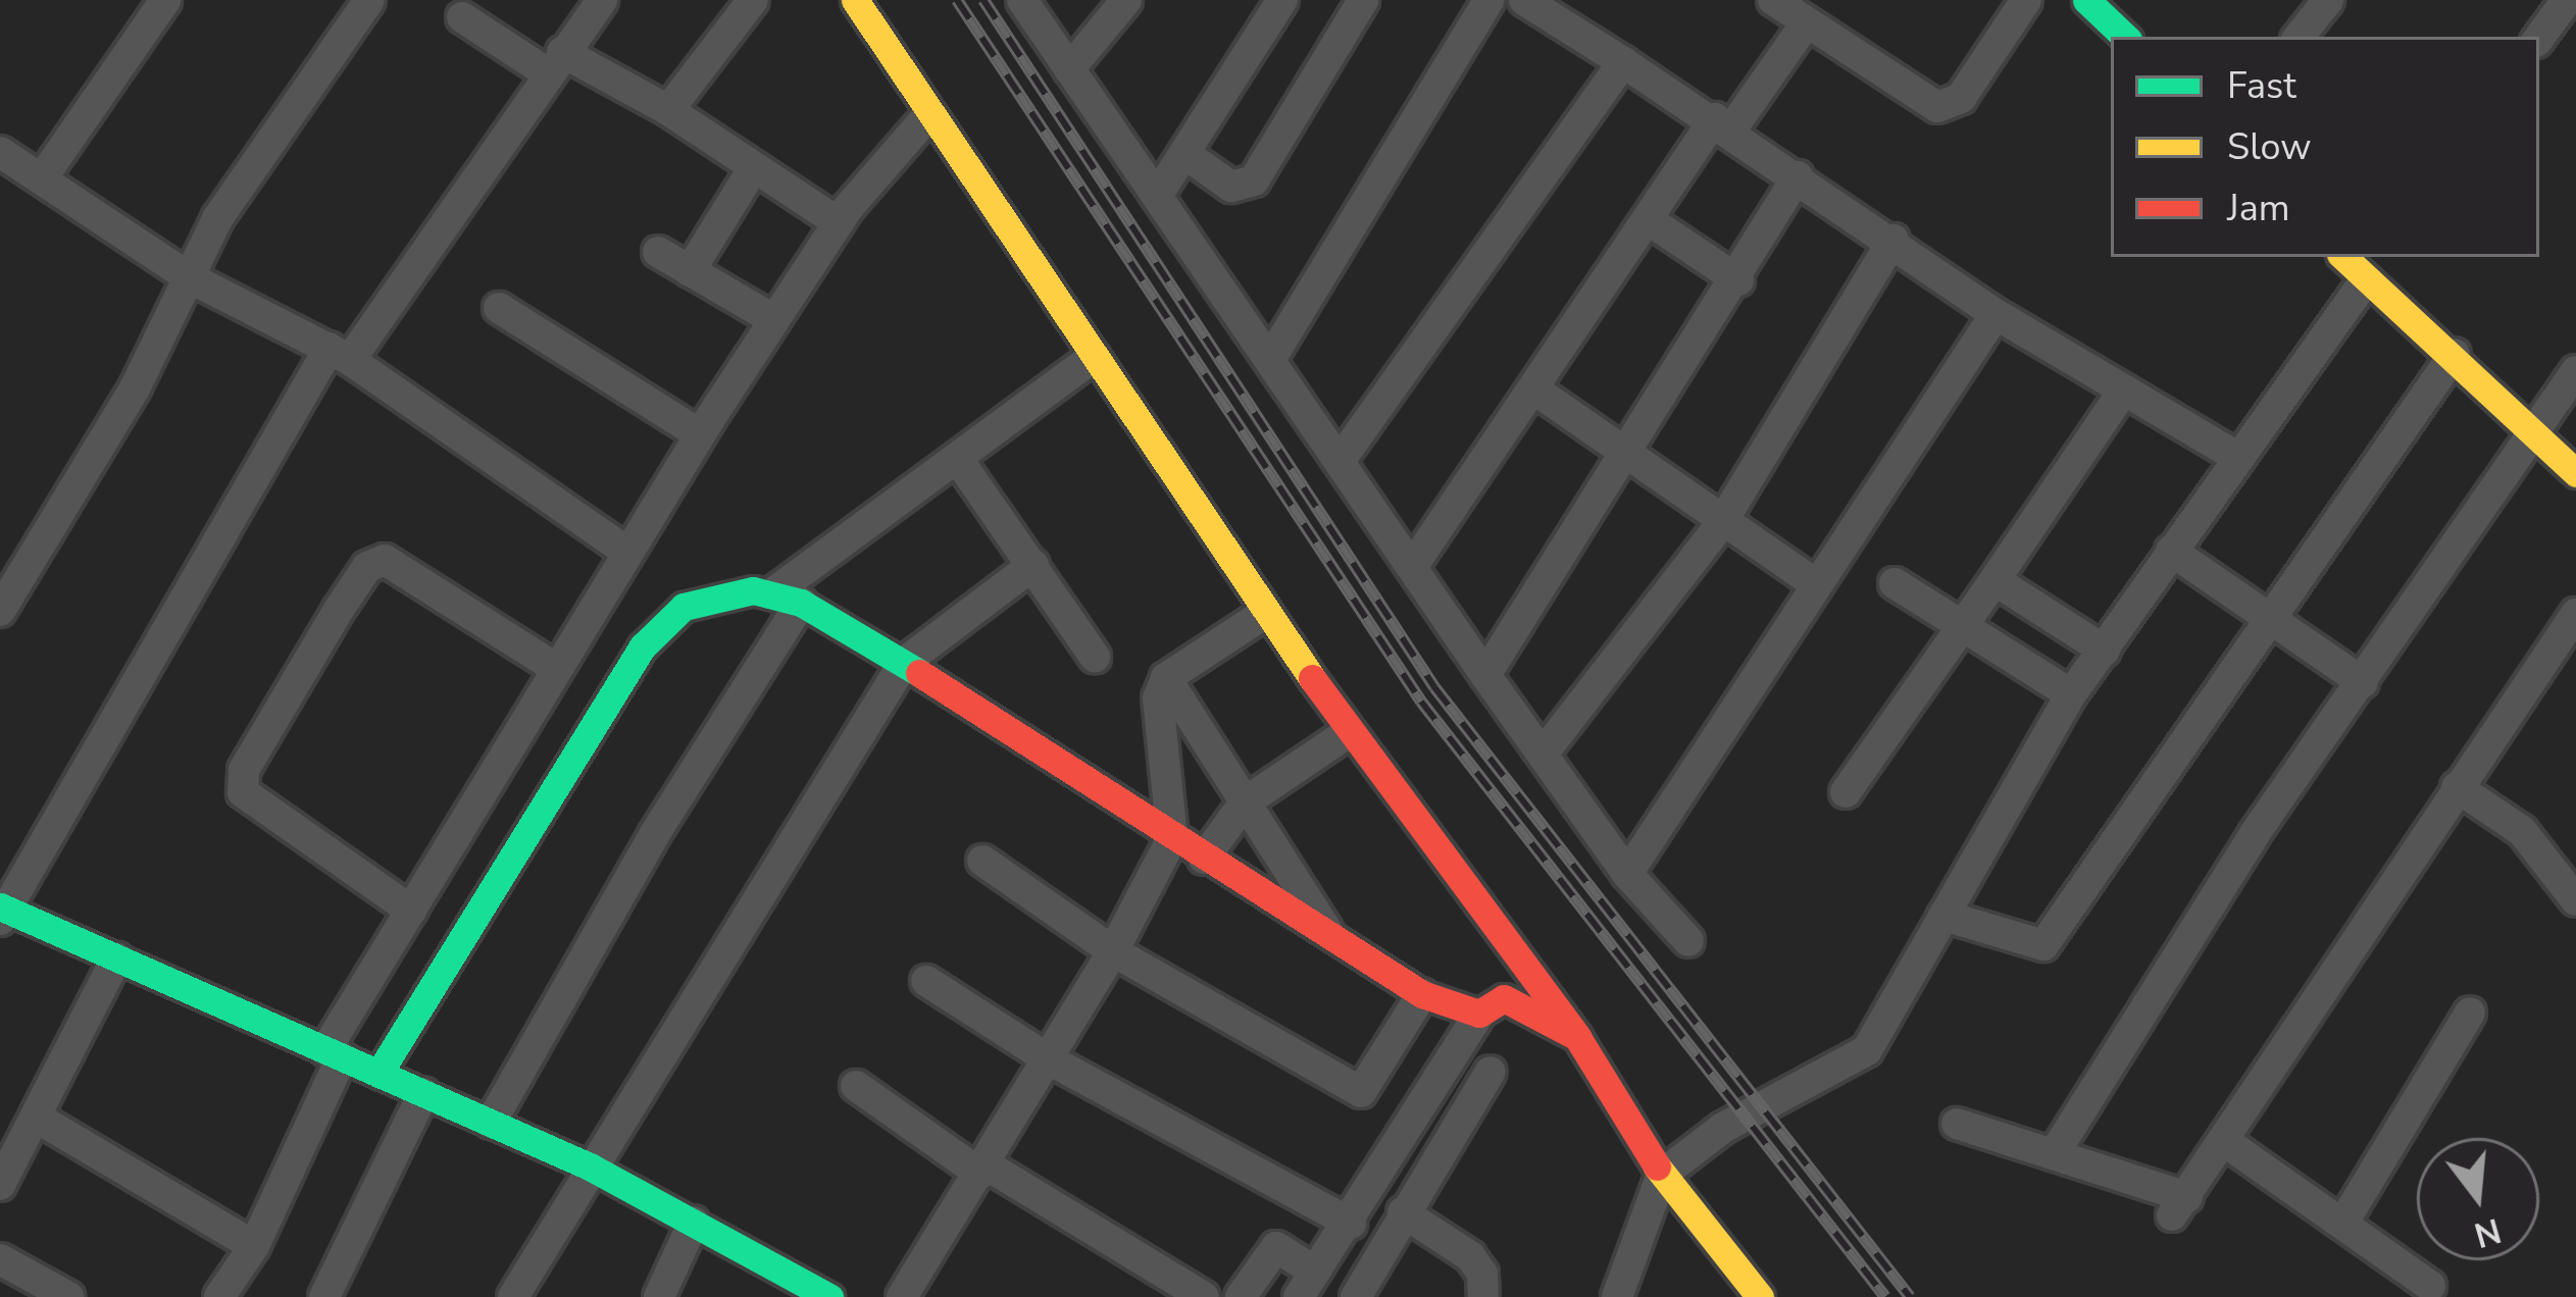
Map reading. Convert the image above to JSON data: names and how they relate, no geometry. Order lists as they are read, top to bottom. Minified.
{"legend":["Fast","Slow","Jam"],"north":"bottom"}
